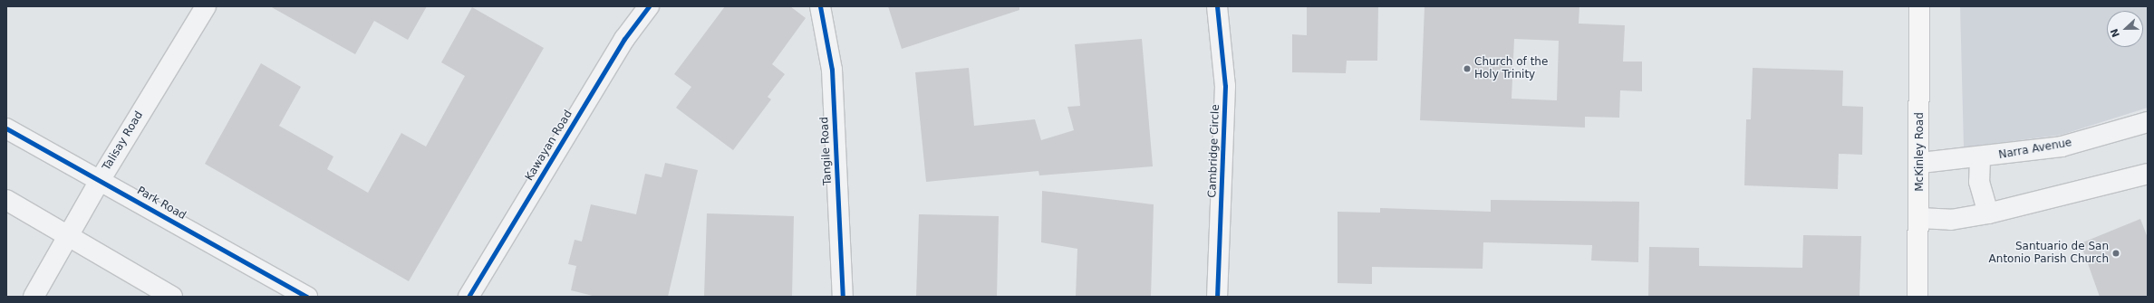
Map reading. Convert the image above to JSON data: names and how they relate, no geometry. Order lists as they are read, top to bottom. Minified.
{"streets":{"main road":["McKinley Road"],"street":["Talisay Road","Kawayan Road","Narra Avenue","Tangile Road","Cambridge Circle","Park Road"]},"crossings":[["Talisay Road","Park Road"],["Narra Avenue","McKinley Road"]],"places":["Church of the Holy Trinity","Santuario de San Antonio Parish Church"],"north":"left"}
